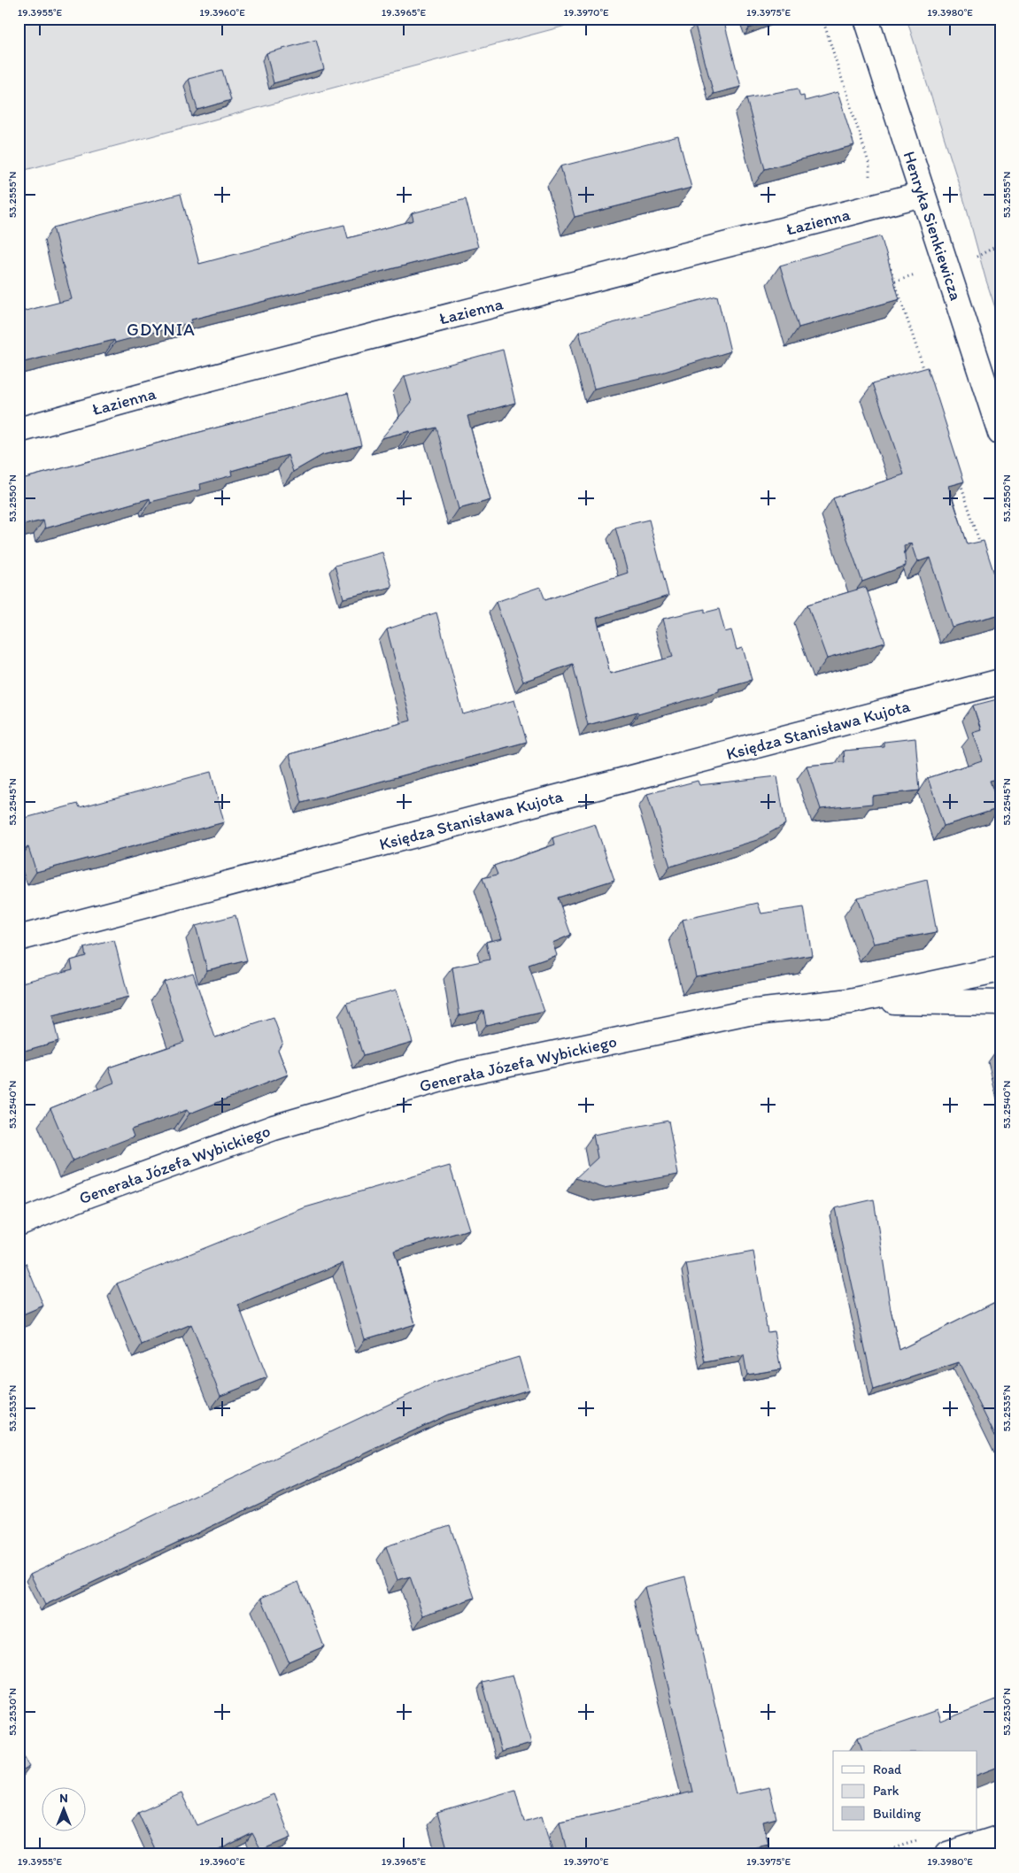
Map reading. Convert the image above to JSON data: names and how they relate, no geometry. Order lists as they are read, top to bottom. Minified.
{"streets":{"street":["Łazienna","Henryka Sienkiewicza","Księdza Stanisława Kujota","Generała Józefa Wybickiego"]},"crossings":[["Łazienna","Henryka Sienkiewicza"]],"districts":["GDYNIA"],"legend":["Road","Park","Building"],"north":"top","coordinates":["19.3955°E","19.3960°E","19.3965°E","19.3970°E","19.3975°E","19.3980°E","53.2555°N","53.2550°N","53.2545°N","53.2540°N","53.2535°N","53.2530°N"]}
